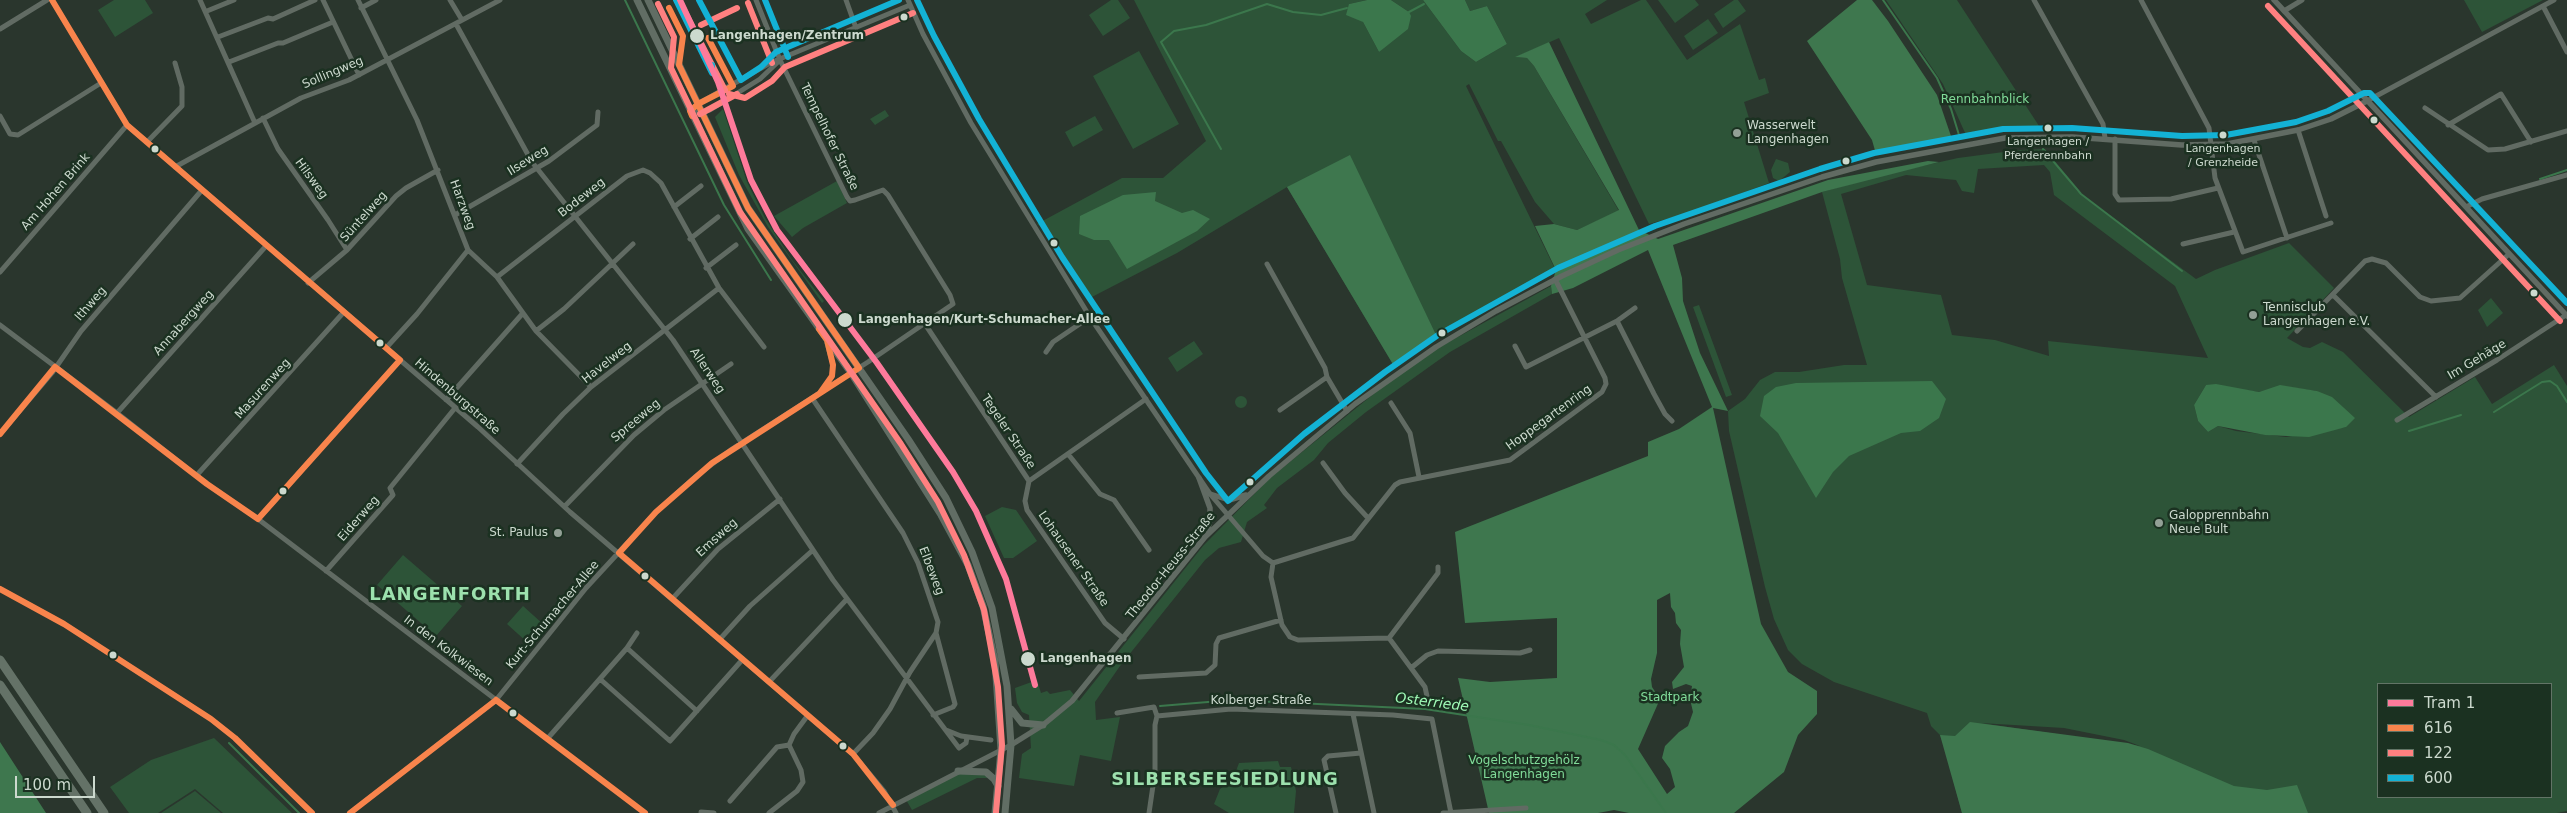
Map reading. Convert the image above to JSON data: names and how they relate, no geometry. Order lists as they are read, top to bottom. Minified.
{"streets":{"street":["Sollingweg","Tempelhofer Straße","Ilseweg","Hilsweg","Am Hohen Brink","Bodeweg","Harzweg","Süntelweg","Ithweg","Annabergweg","Im Gehäge","Havelweg","Allerweg","Masurenweg","Hindenburgstraße","Hoppegartenring","Spreeweg","Tegeler Straße","Eiderweg","Emsweg","Lohausener Straße","Theodor-Heuss-Straße","Elbeweg","Kurt-Schumacher-Allee","In den Kolkwiesen","Kolberger Straße"]},"crossings":[["Sollingweg","Hilsweg"],["Sollingweg","Harzweg"],["Sollingweg","Allerweg"],["Sollingweg","Hindenburgstraße"],["Tempelhofer Straße","Tegeler Straße"],["Tempelhofer Straße","Kurt-Schumacher-Allee"],["Ilseweg","Harzweg"],["Ilseweg","Allerweg"],["Hilsweg","Süntelweg"],["Am Hohen Brink","Hindenburgstraße"],["Bodeweg","Harzweg"],["Bodeweg","Havelweg"],["Bodeweg","Allerweg"],["Harzweg","Süntelweg"],["Harzweg","Havelweg"],["Süntelweg","Hindenburgstraße"],["Ithweg","Hindenburgstraße"],["Ithweg","In den Kolkwiesen"],["Annabergweg","Hindenburgstraße"],["Annabergweg","In den Kolkwiesen"],["Havelweg","Allerweg"],["Havelweg","Hindenburgstraße"],["Allerweg","Spreeweg"],["Allerweg","Emsweg"],["Allerweg","Elbeweg"],["Allerweg","Kurt-Schumacher-Allee"],["Masurenweg","Hindenburgstraße"],["Masurenweg","In den Kolkwiesen"],["Hindenburgstraße","Spreeweg"],["Hindenburgstraße","Eiderweg"],["Hindenburgstraße","Kurt-Schumacher-Allee"],["Hoppegartenring","Theodor-Heuss-Straße"],["Tegeler Straße","Lohausener Straße"],["Eiderweg","In den Kolkwiesen"],["Lohausener Straße","Theodor-Heuss-Straße"],["Elbeweg","Kurt-Schumacher-Allee"],["Kurt-Schumacher-Allee","In den Kolkwiesen"]],"districts":["LANGENFORTH","SILBERSEESIEDLUNG"],"water":["Osterriede"],"parks":["Rennbahnblick","Stadtpark","Vogelschutzgehölz Langenhagen"],"places":["Langenhagen/Zentrum","Langenhagen / Pferderennbahn","Wasserwelt Langenhagen","Langenhagen / Grenzheide","Tennisclub Langenhagen e.V.","Langenhagen/Kurt-Schumacher-Allee","Galopprennbahn Neue Bult","St. Paulus","Langenhagen"],"lines":["tram line 1","transit line 616","transit line 600","transit line 122"],"legend":["Tram 1","616","122","600"],"scale_bar":"100 m"}
